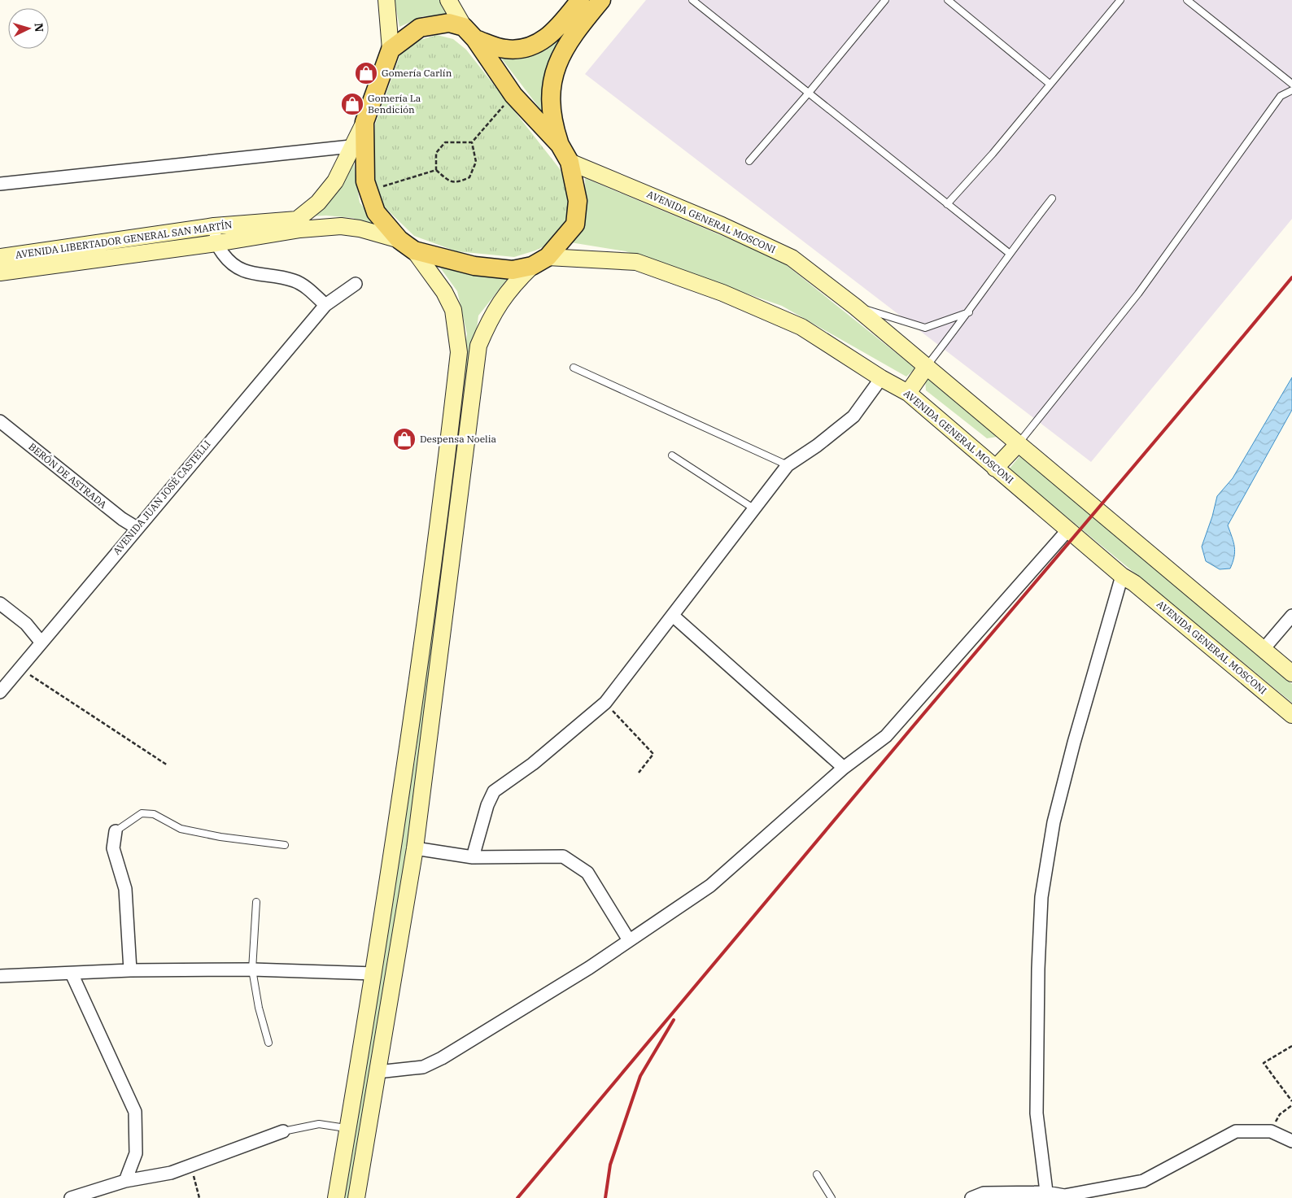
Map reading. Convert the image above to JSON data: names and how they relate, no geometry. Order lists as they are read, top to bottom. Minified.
{"streets":{"main road":["AVENIDA GENERAL MOSCONI","AVENIDA LIBERTADOR GENERAL SAN MARTÍN"],"street":["BERÓN DE ASTRADA","AVENIDA JUAN JOSÉ CASTELLI"]},"crossings":[["BERÓN DE ASTRADA","AVENIDA JUAN JOSÉ CASTELLI"]],"places":{"shop":["Gomería Carlín","Gomería La Bendición","Despensa Noelia"]},"north":"right"}
